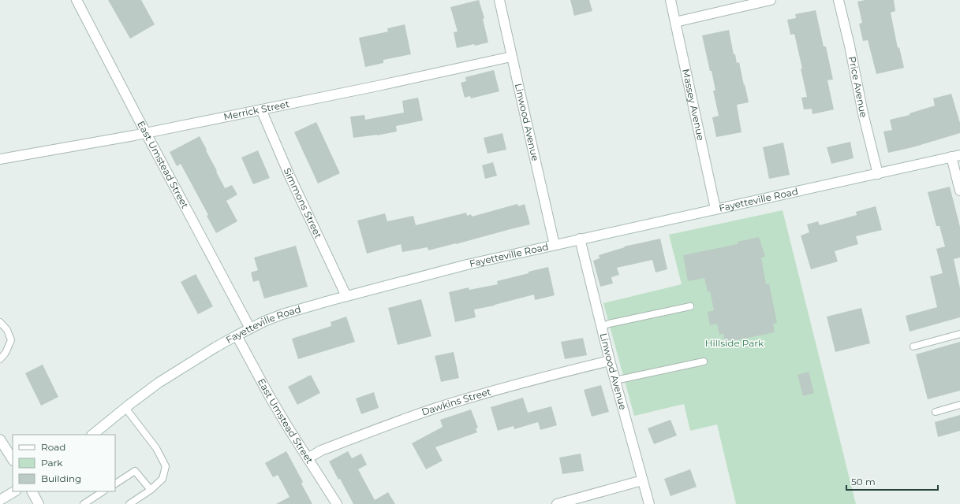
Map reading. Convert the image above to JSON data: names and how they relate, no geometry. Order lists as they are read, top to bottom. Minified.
{"streets":{"street":["Price Avenue","Massey Avenue","Merrick Street","Linwood Avenue","East Umstead Street","Fayetteville Road","Simmons Street","Dawkins Street"]},"crossings":[["Price Avenue","Fayetteville Road"],["Massey Avenue","Fayetteville Road"],["Merrick Street","Linwood Avenue"],["Merrick Street","East Umstead Street"],["Merrick Street","Simmons Street"],["Linwood Avenue","Fayetteville Road"],["Linwood Avenue","Dawkins Street"],["East Umstead Street","Fayetteville Road"],["East Umstead Street","Dawkins Street"],["Fayetteville Road","Simmons Street"]],"parks":["Hillside Park"],"legend":["Road","Park","Building"],"scale_bar":"50 m"}
